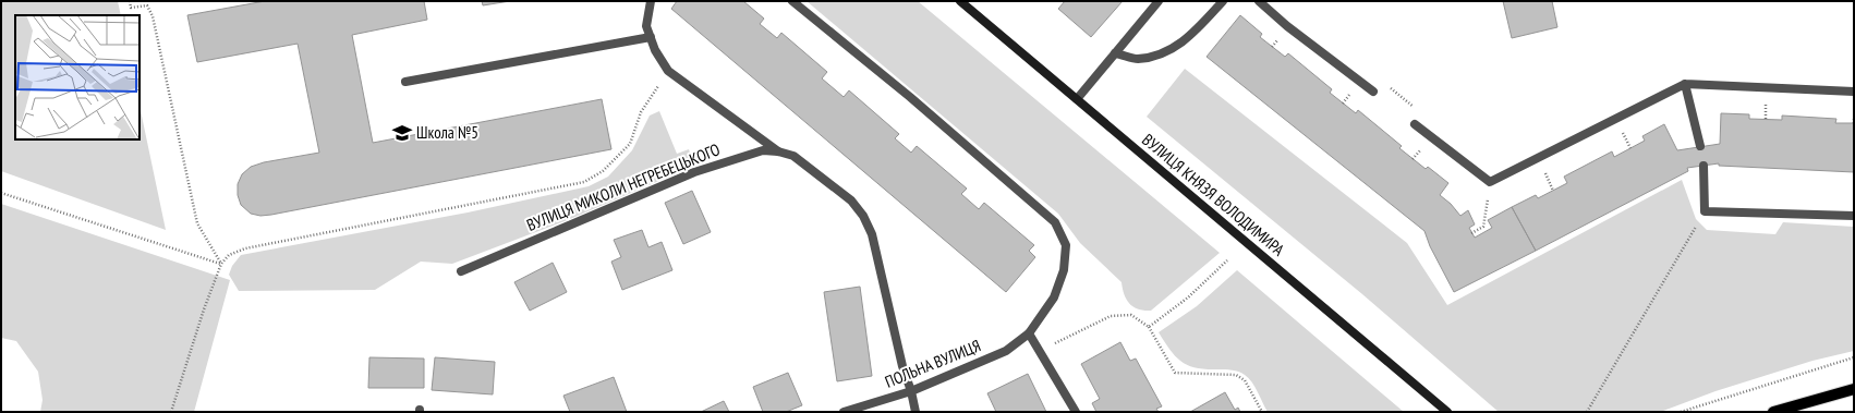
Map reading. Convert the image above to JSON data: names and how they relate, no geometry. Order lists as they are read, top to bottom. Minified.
{"streets":{"main road":["ВУЛИЦЯ КНЯЗЯ ВОЛОДИМИРА"],"street":["ВУЛИЦЯ МИКОЛИ НЕГРЕБЕЦЬКОГО","ПОЛЬНА ВУЛИЦЯ"]},"crossings":[["ВУЛИЦЯ МИКОЛИ НЕГРЕБЕЦЬКОГО","ПОЛЬНА ВУЛИЦЯ"]],"places":{"school or university":["Школа №5"]}}
